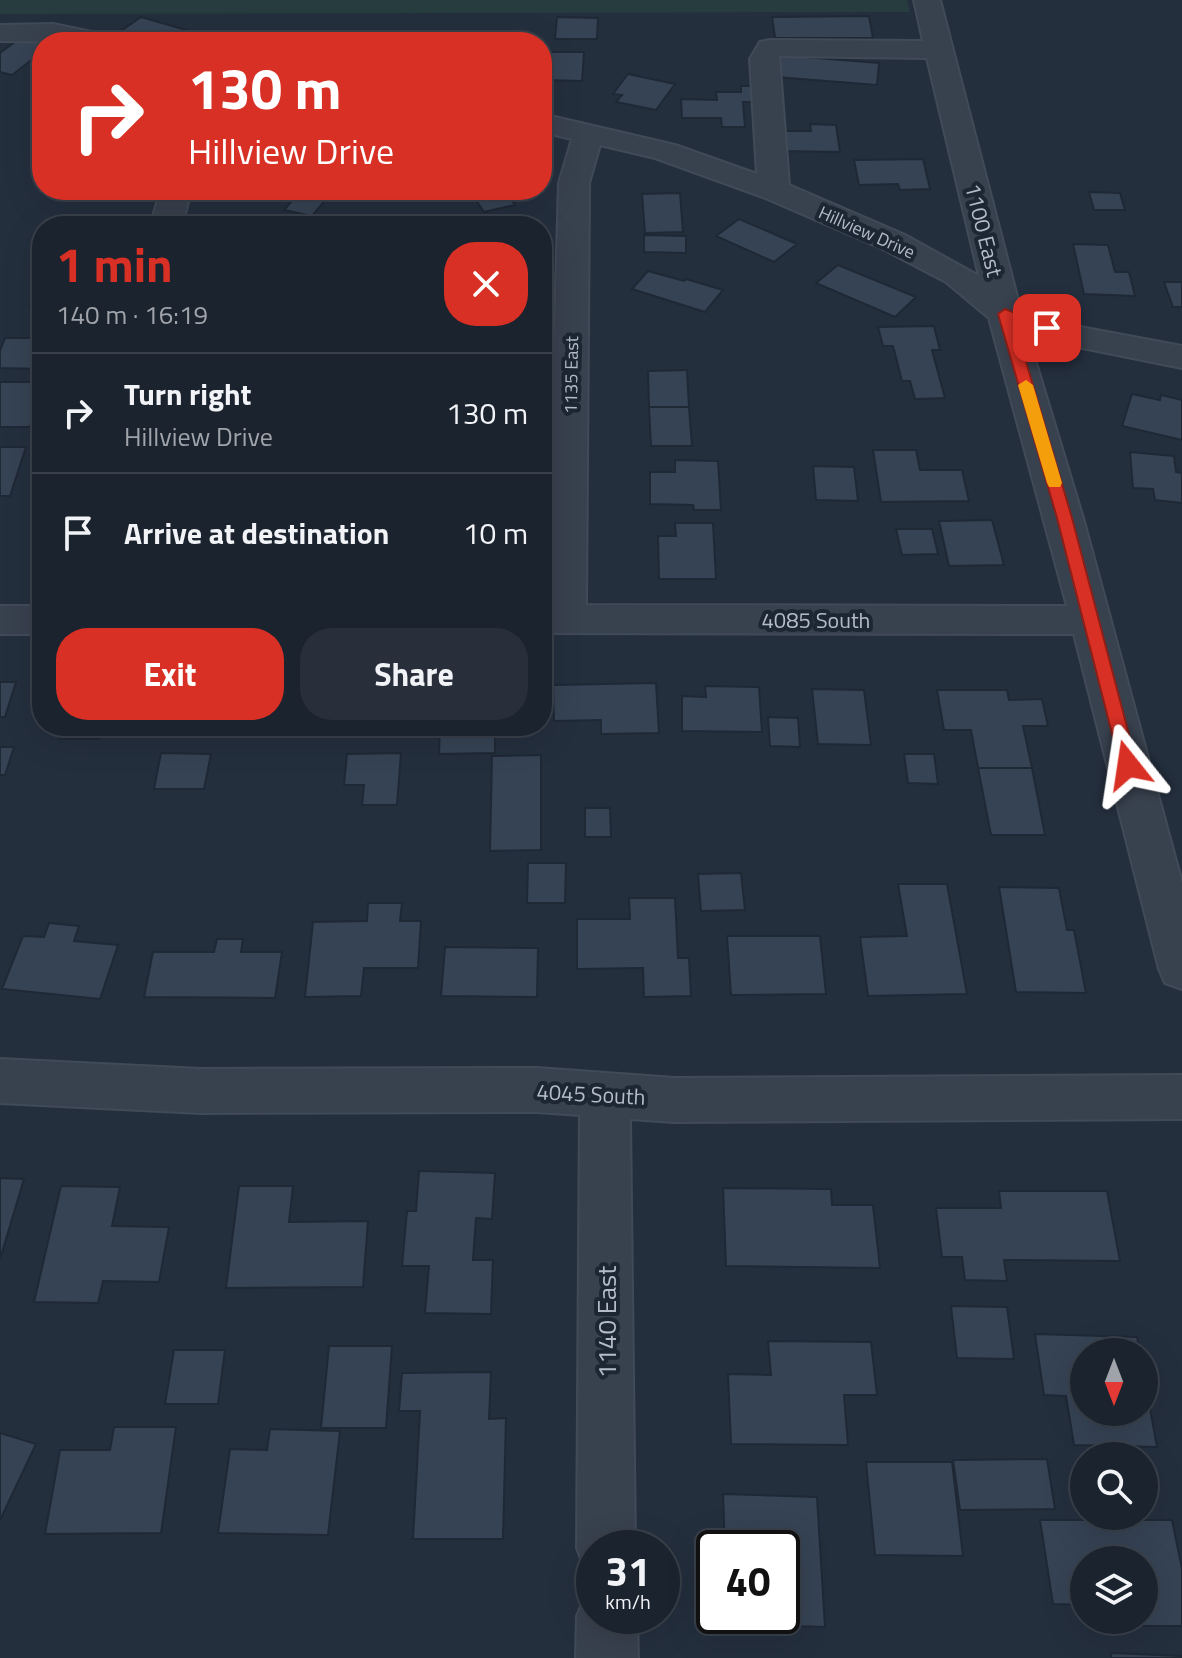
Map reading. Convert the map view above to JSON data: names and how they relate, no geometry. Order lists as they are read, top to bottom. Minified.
{"streets":{"street":["1100 East","Hillview Drive","1135 East","4085 South","4045 South","1140 East"]},"crossings":[["1100 East","Hillview Drive"],["1100 East","4085 South"],["Hillview Drive","1135 East"],["1135 East","4085 South"],["4045 South","1140 East"]],"north":"bottom","page":{"turn":["130 m","Hillview Drive"],"heading":["1 min","140 m · 16:19"],"list":[{"name":"Turn right","note":"Hillview Drive","value":"130 m"},{"name":"Arrive at destination","value":"10 m"}],"buttons":["Exit","Share"],"speed":"31 km/h","limit":"40"}}
